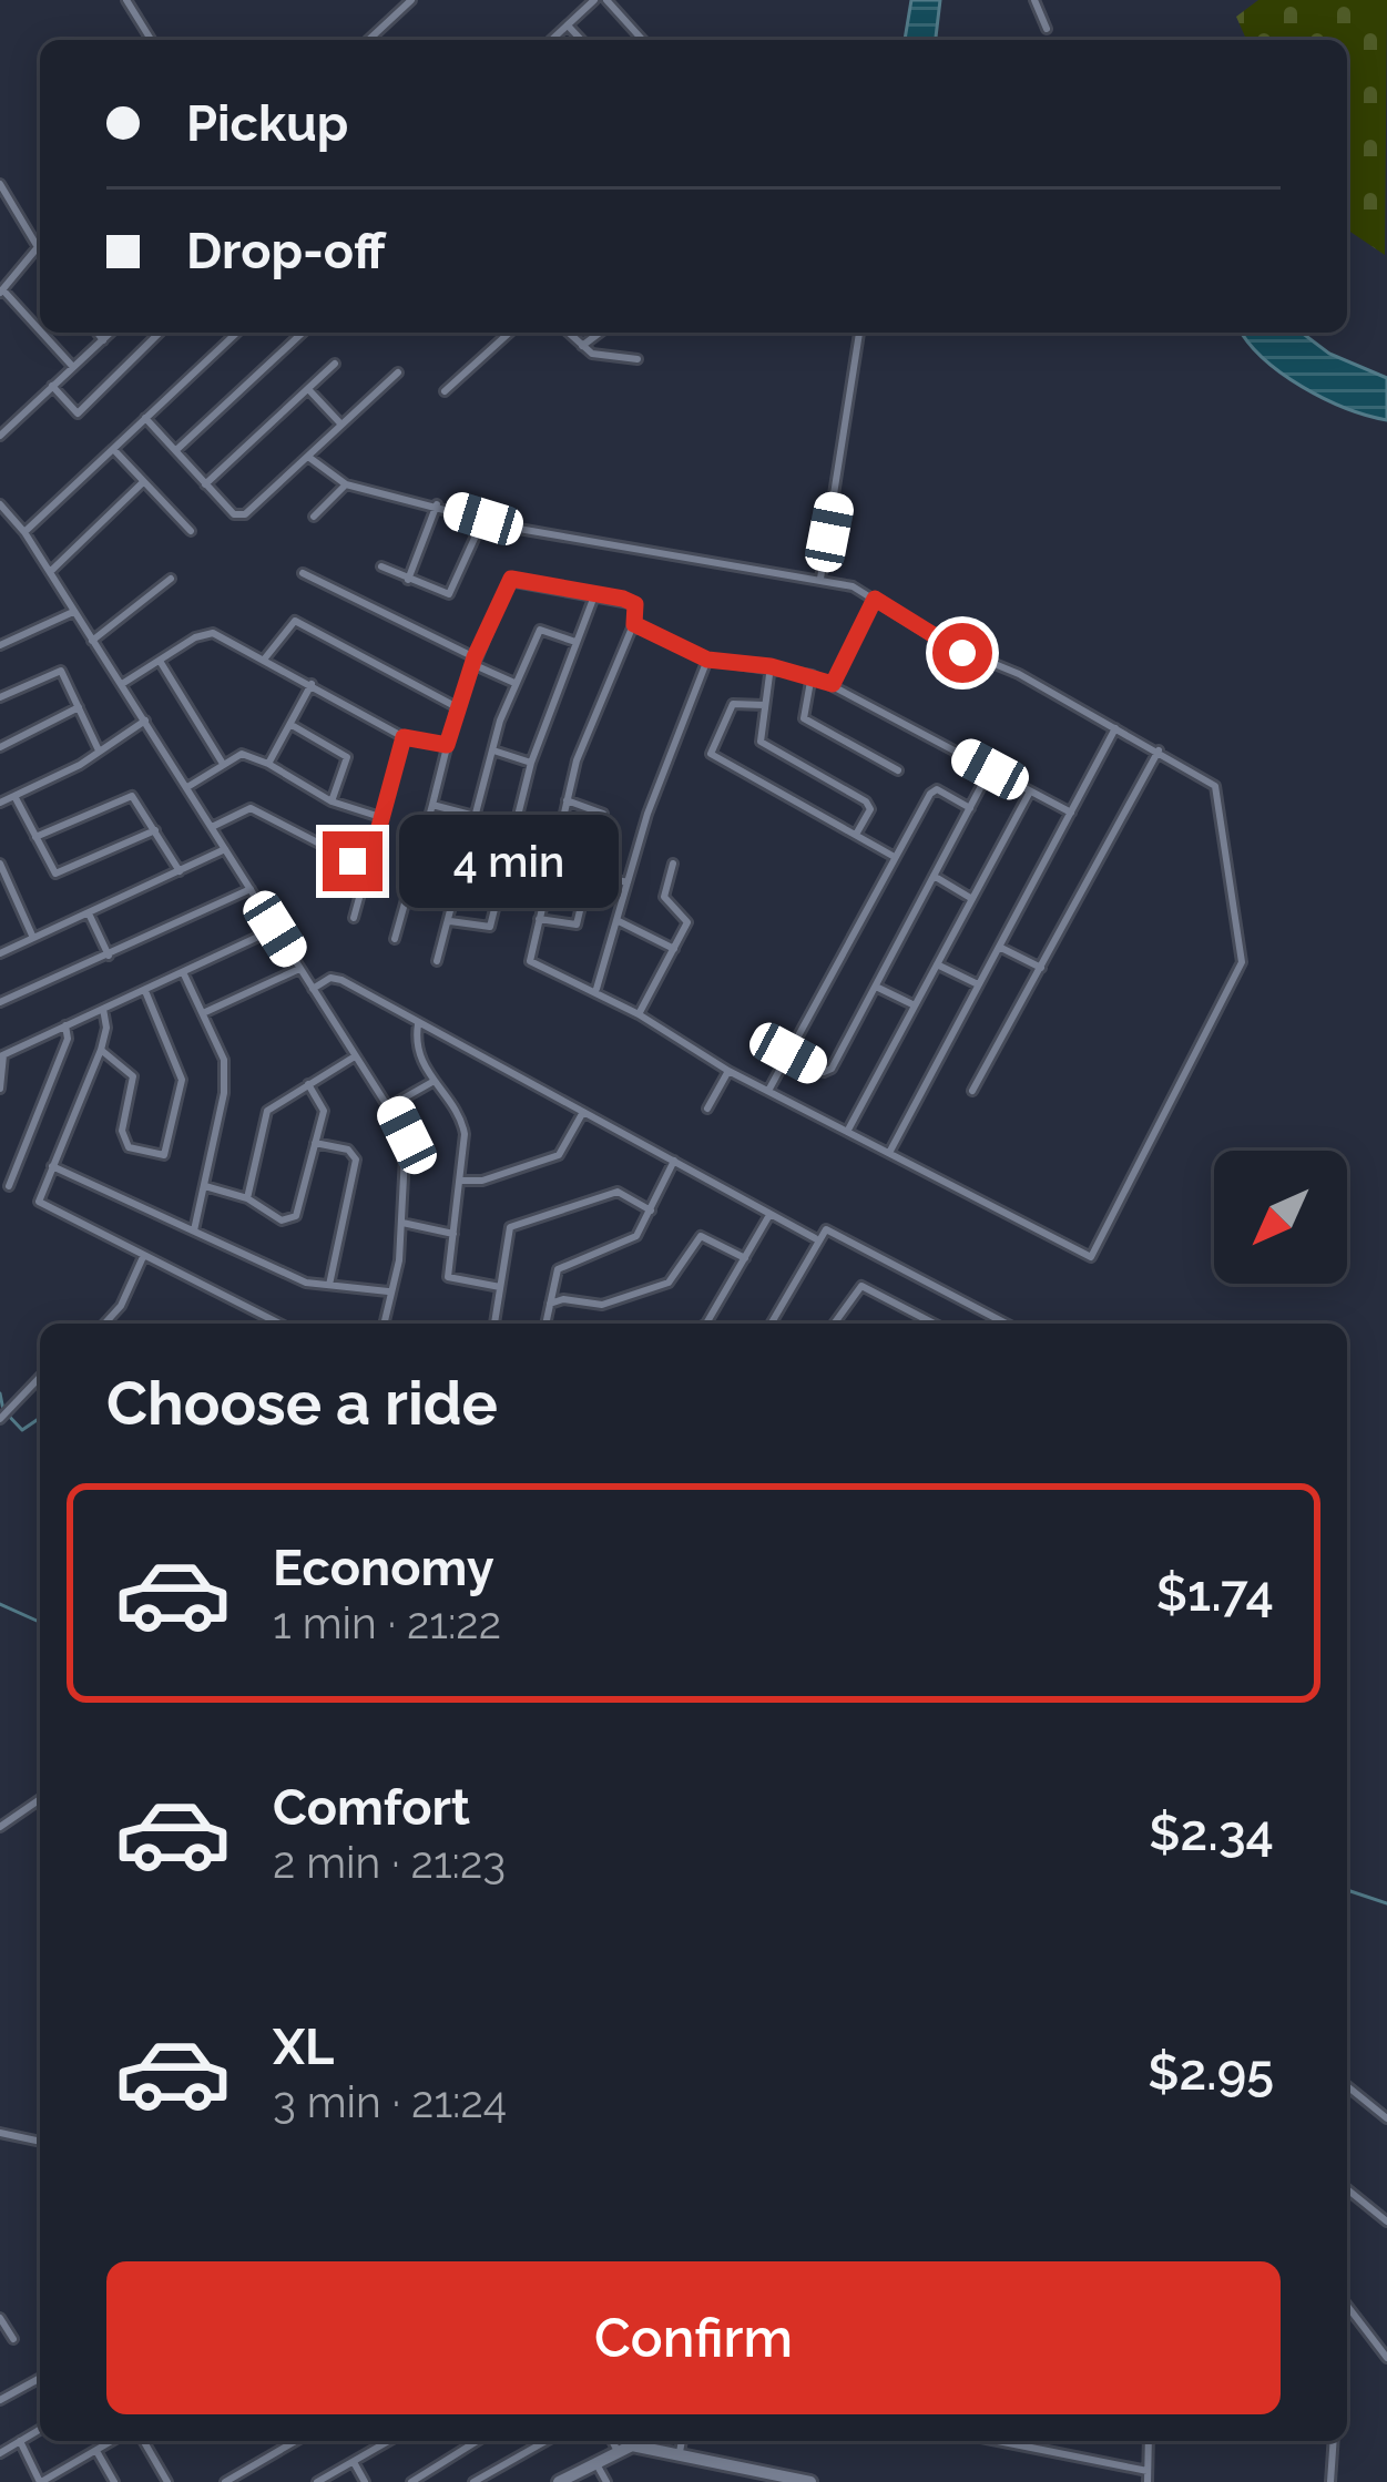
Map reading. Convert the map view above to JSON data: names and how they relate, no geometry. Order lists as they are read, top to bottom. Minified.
{"north":"bottom left","page":{"banner":["Pickup","Drop-off"],"bubble":"4 min","heading":"Choose a ride","list":[{"name":"Economy","note":"1 min · 21:22","value":"$1.74"},{"name":"Comfort","note":"2 min · 21:23","value":"$2.34"},{"name":"XL","note":"3 min · 21:24","value":"$2.95"}],"buttons":"Confirm"}}
